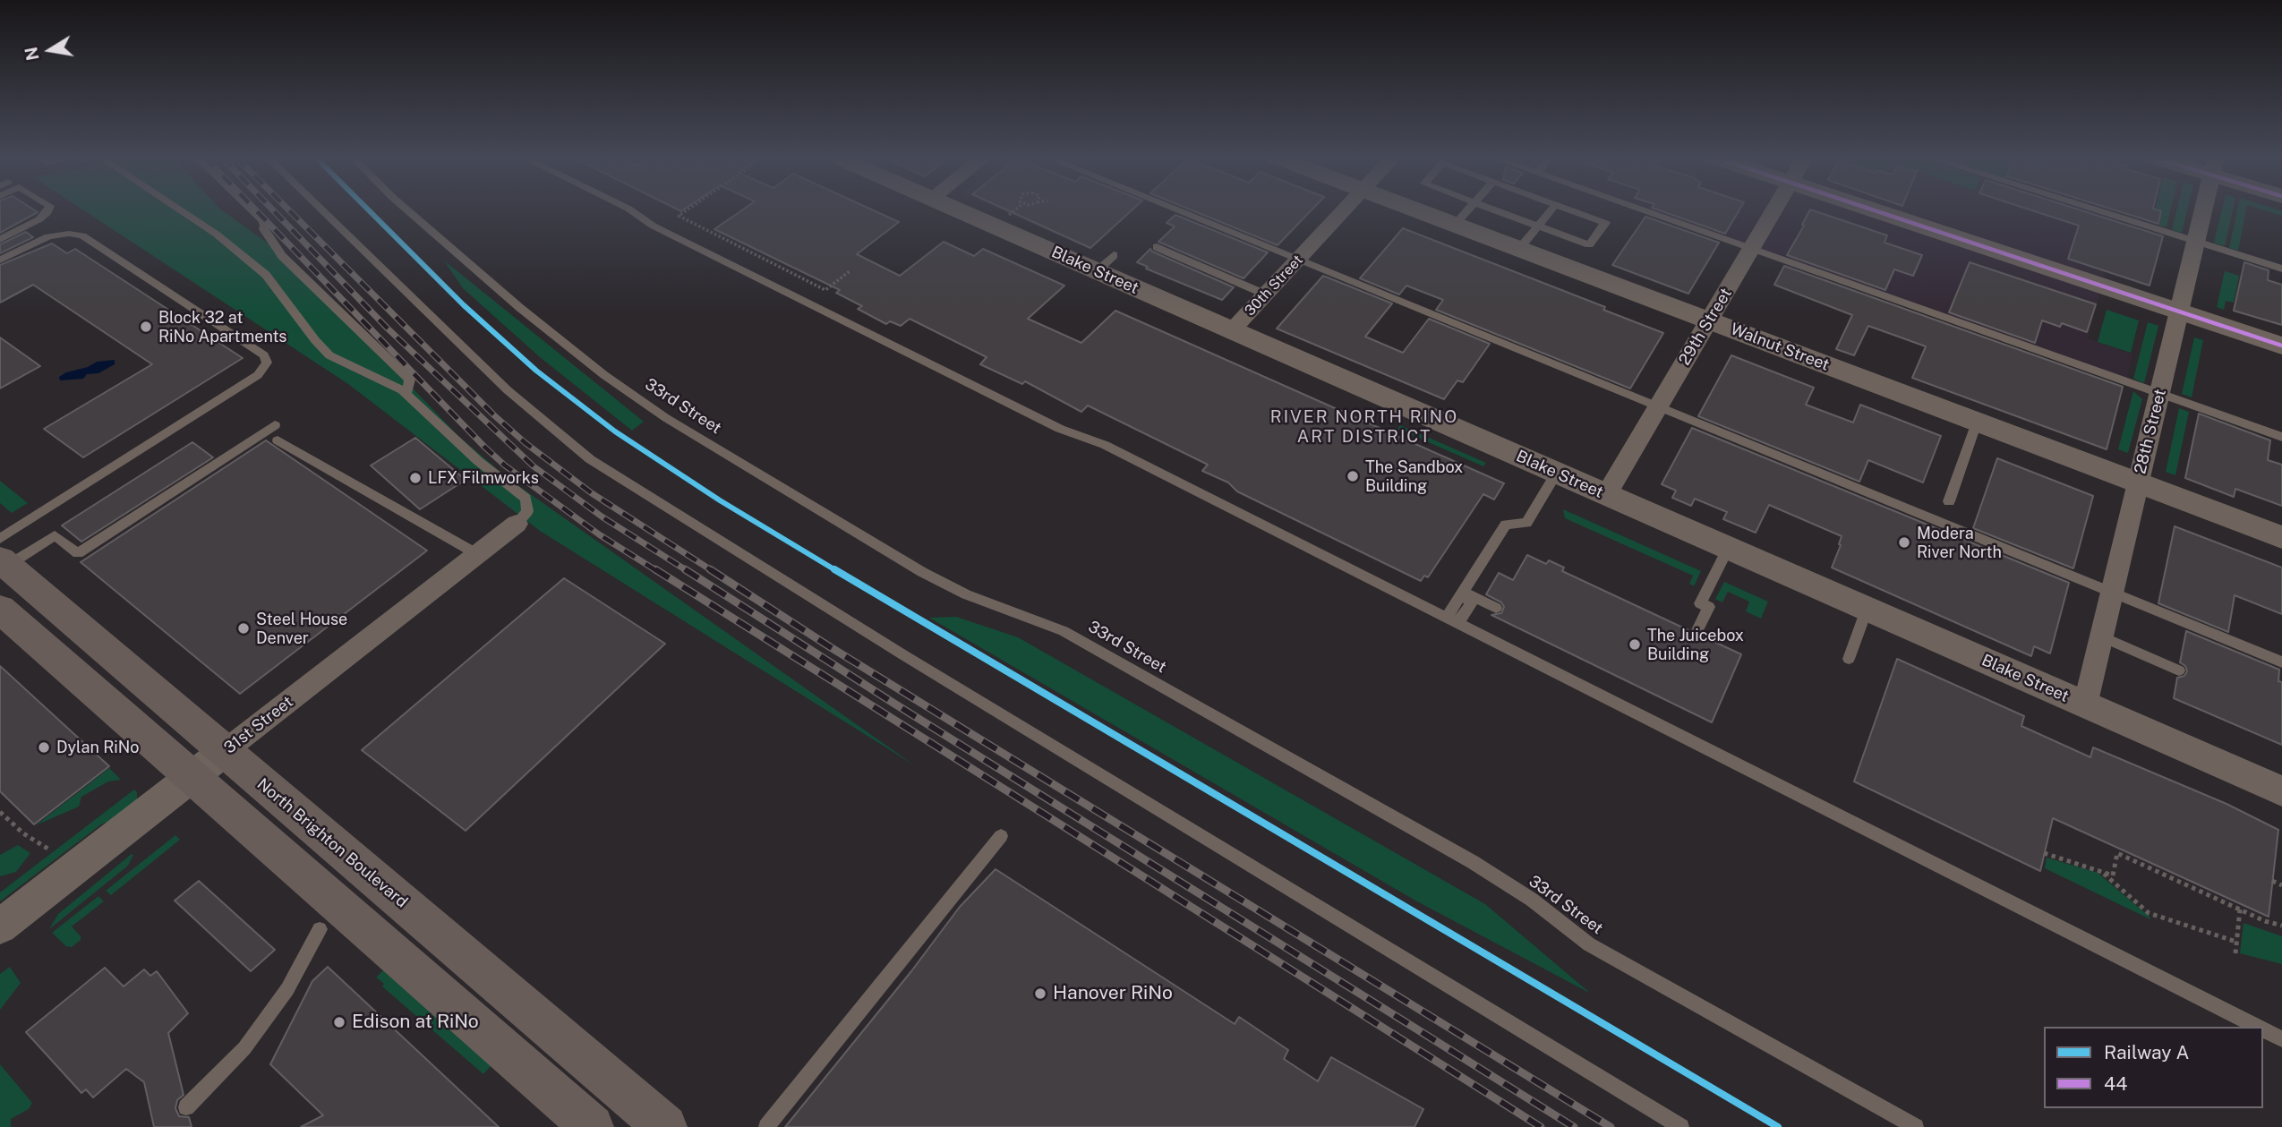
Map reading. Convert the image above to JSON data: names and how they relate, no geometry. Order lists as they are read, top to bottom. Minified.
{"streets":{"main road":["North Brighton Boulevard"],"street":["Blake Street","30th Street","29th Street","Walnut Street","28th Street","31st Street"],"lane":["33rd Street"]},"crossings":[["Blake Street","30th Street"],["Blake Street","29th Street"],["Blake Street","28th Street"],["29th Street","Walnut Street"],["Walnut Street","28th Street"],["31st Street","North Brighton Boulevard"]],"districts":["RIVER NORTH RINO ART DISTRICT"],"places":["Block 32 at RiNo Apartments","The Sandbox Building","LFX Filmworks","Modera River North","Steel House Denver","The Juicebox Building","Dylan RiNo","Hanover RiNo","Edison at RiNo"],"lines":["rail line A","transit line 44"],"legend":["Railway A","44"],"north":"left"}
